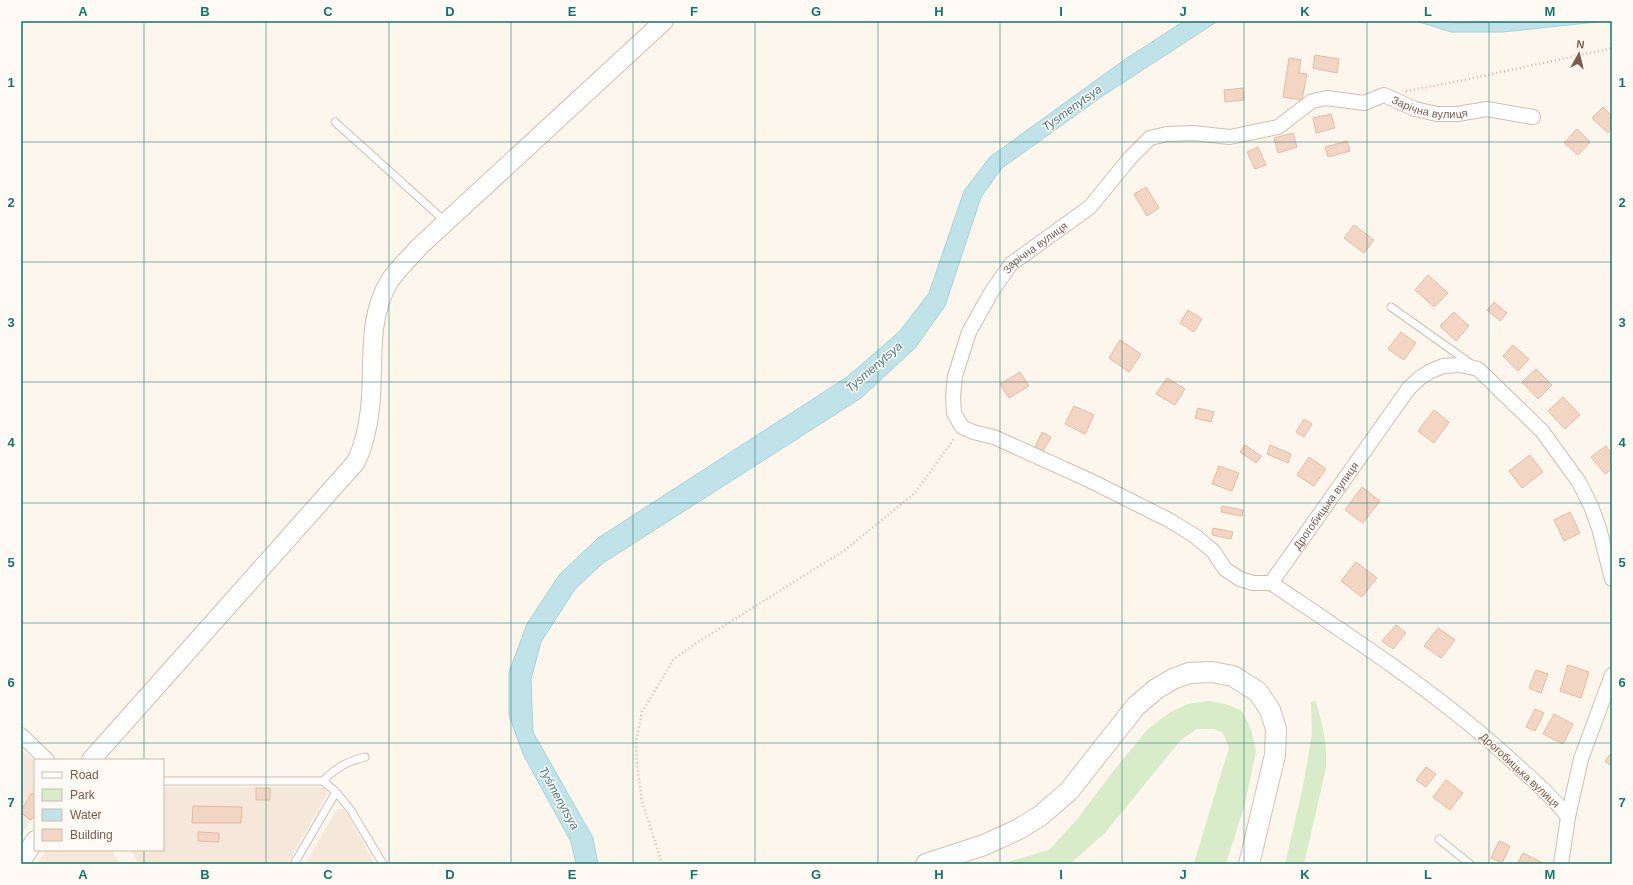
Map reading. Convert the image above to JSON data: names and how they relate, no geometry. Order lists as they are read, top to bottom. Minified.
{"streets":{"street":["Зарічна вулиця","Дрогобицька вулиця"]},"water":["Tysmenytsya","Tyśmenytsya"],"legend":["Road","Park","Water","Building"],"north":"top","grid":{"columns":["A","B","C","D","E","F","G","H","I","J","K","L","M"],"rows":["1","2","3","4","5","6","7"]}}
